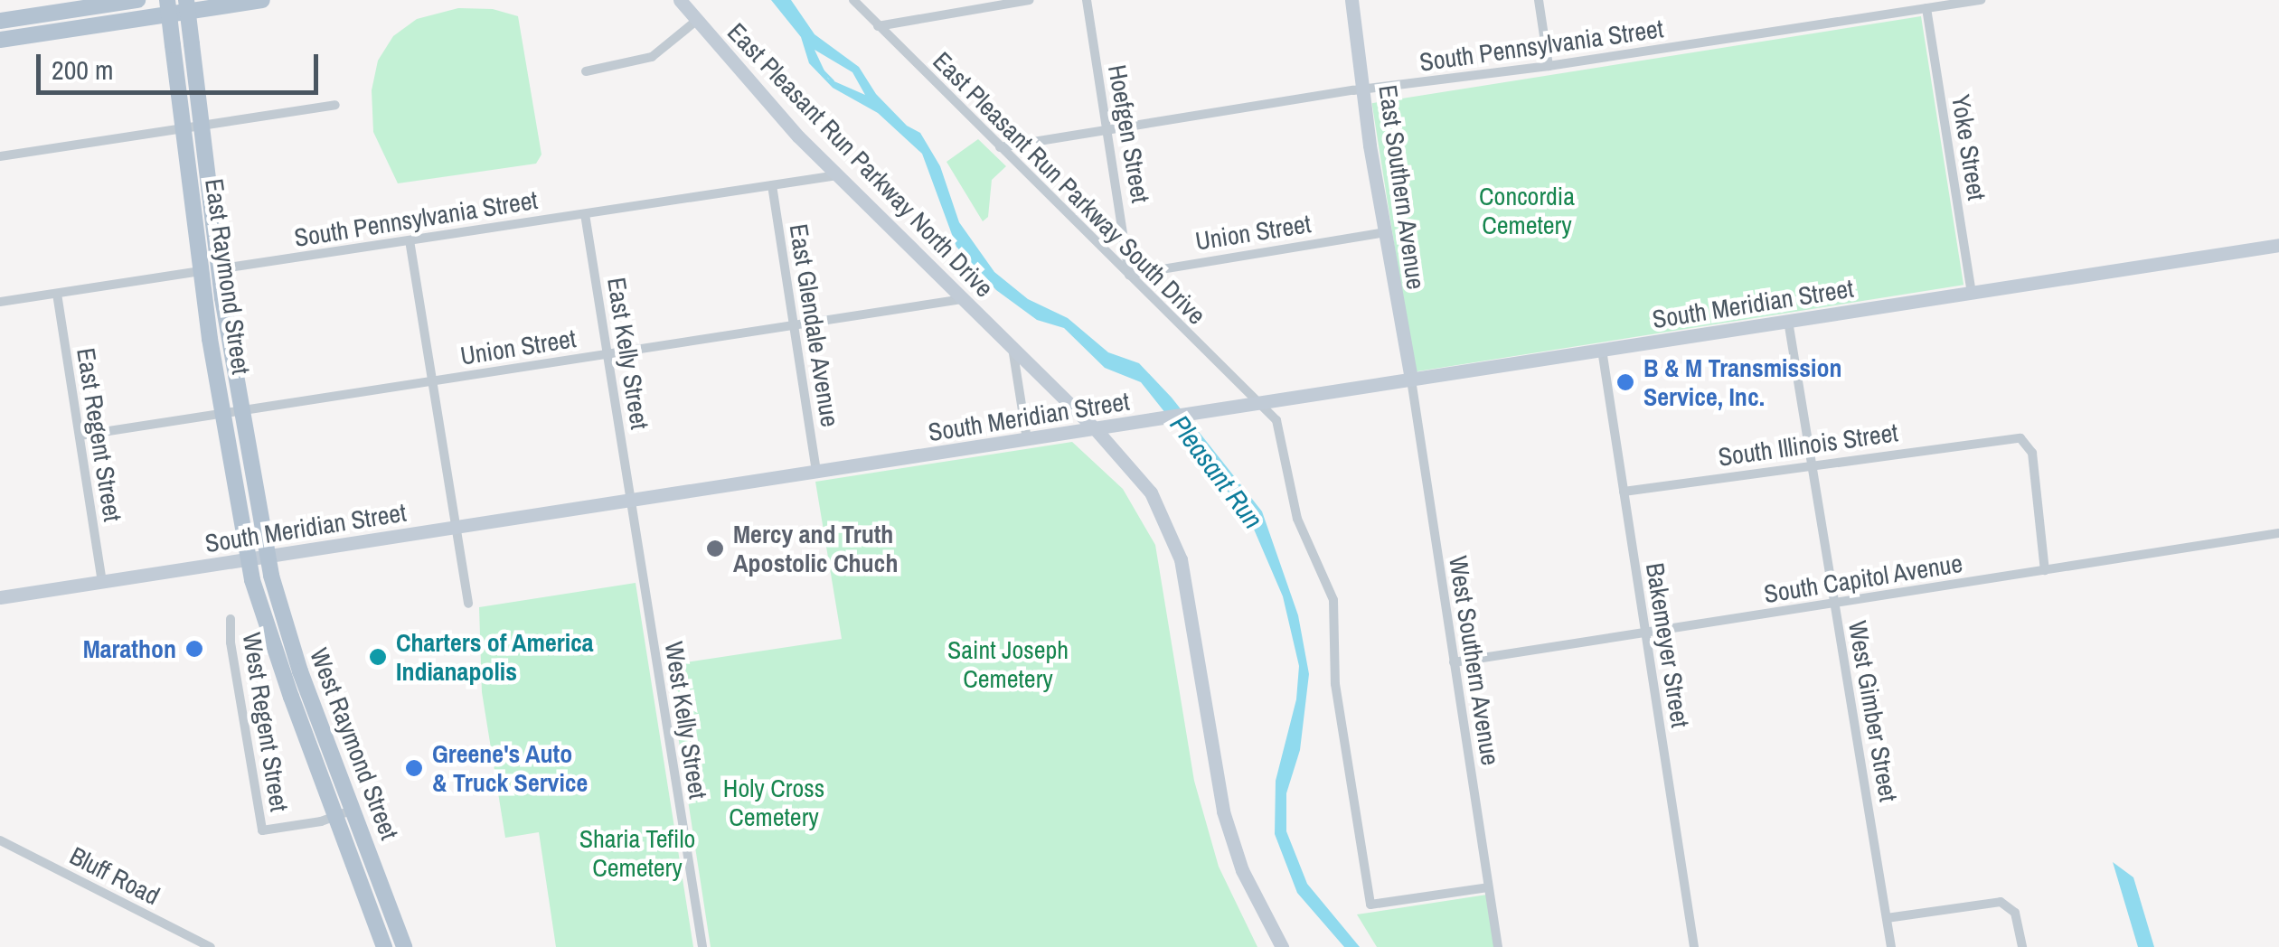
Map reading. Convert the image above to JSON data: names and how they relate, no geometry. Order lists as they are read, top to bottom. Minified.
{"streets":{"main road":["East Pleasant Run Parkway North Drive","East Southern Avenue","East Raymond Street","South Meridian Street","West Raymond Street"],"street":["South Pennsylvania Street","Hoefgen Street","Yoke Street","East Pleasant Run Parkway South Drive","Union Street","East Glendale Avenue","East Kelly Street","East Regent Street","South Illinois Street","South Capitol Avenue","Bakemeyer Street","West Southern Avenue","West Gimber Street","West Kelly Street","West Regent Street","Bluff Road"]},"crossings":[["South Pennsylvania Street","Hoefgen Street"],["South Pennsylvania Street","Yoke Street"],["South Pennsylvania Street","East Pleasant Run Parkway North Drive"],["South Pennsylvania Street","East Southern Avenue"],["South Pennsylvania Street","East Pleasant Run Parkway South Drive"],["South Pennsylvania Street","East Raymond Street"],["South Pennsylvania Street","East Glendale Avenue"],["South Pennsylvania Street","East Kelly Street"],["South Pennsylvania Street","East Regent Street"],["Hoefgen Street","East Pleasant Run Parkway South Drive"],["Hoefgen Street","Union Street"],["Yoke Street","South Meridian Street"],["East Pleasant Run Parkway North Drive","Union Street"],["East Pleasant Run Parkway North Drive","South Meridian Street"],["East Southern Avenue","Union Street"],["East Southern Avenue","South Meridian Street"],["East Southern Avenue","West Southern Avenue"],["East Pleasant Run Parkway South Drive","Union Street"],["East Pleasant Run Parkway South Drive","South Meridian Street"],["East Pleasant Run Parkway South Drive","West Southern Avenue"],["Union Street","East Raymond Street"],["Union Street","East Glendale Avenue"],["Union Street","East Kelly Street"],["Union Street","East Regent Street"],["East Raymond Street","South Meridian Street"],["East Raymond Street","West Raymond Street"],["South Meridian Street","East Glendale Avenue"],["South Meridian Street","East Kelly Street"],["South Meridian Street","East Regent Street"],["South Meridian Street","Bakemeyer Street"],["South Meridian Street","West Southern Avenue"],["South Meridian Street","West Gimber Street"],["South Meridian Street","West Kelly Street"],["South Meridian Street","West Raymond Street"],["East Kelly Street","West Kelly Street"],["South Illinois Street","South Capitol Avenue"],["South Illinois Street","Bakemeyer Street"],["South Illinois Street","West Gimber Street"],["South Capitol Avenue","Bakemeyer Street"],["South Capitol Avenue","West Southern Avenue"],["South Capitol Avenue","West Gimber Street"],["West Regent Street","West Raymond Street"]],"water":["Pleasant Run"],"parks":["Concordia Cemetery","Saint Joseph Cemetery","Holy Cross Cemetery","Sharia Tefilo Cemetery"],"places":["B & M Transmission Service, Inc.","Mercy and Truth Apostolic Chuch","Marathon","Charters of America Indianapolis","Greene's Auto & Truck Service"],"scale_bar":"200 m"}
